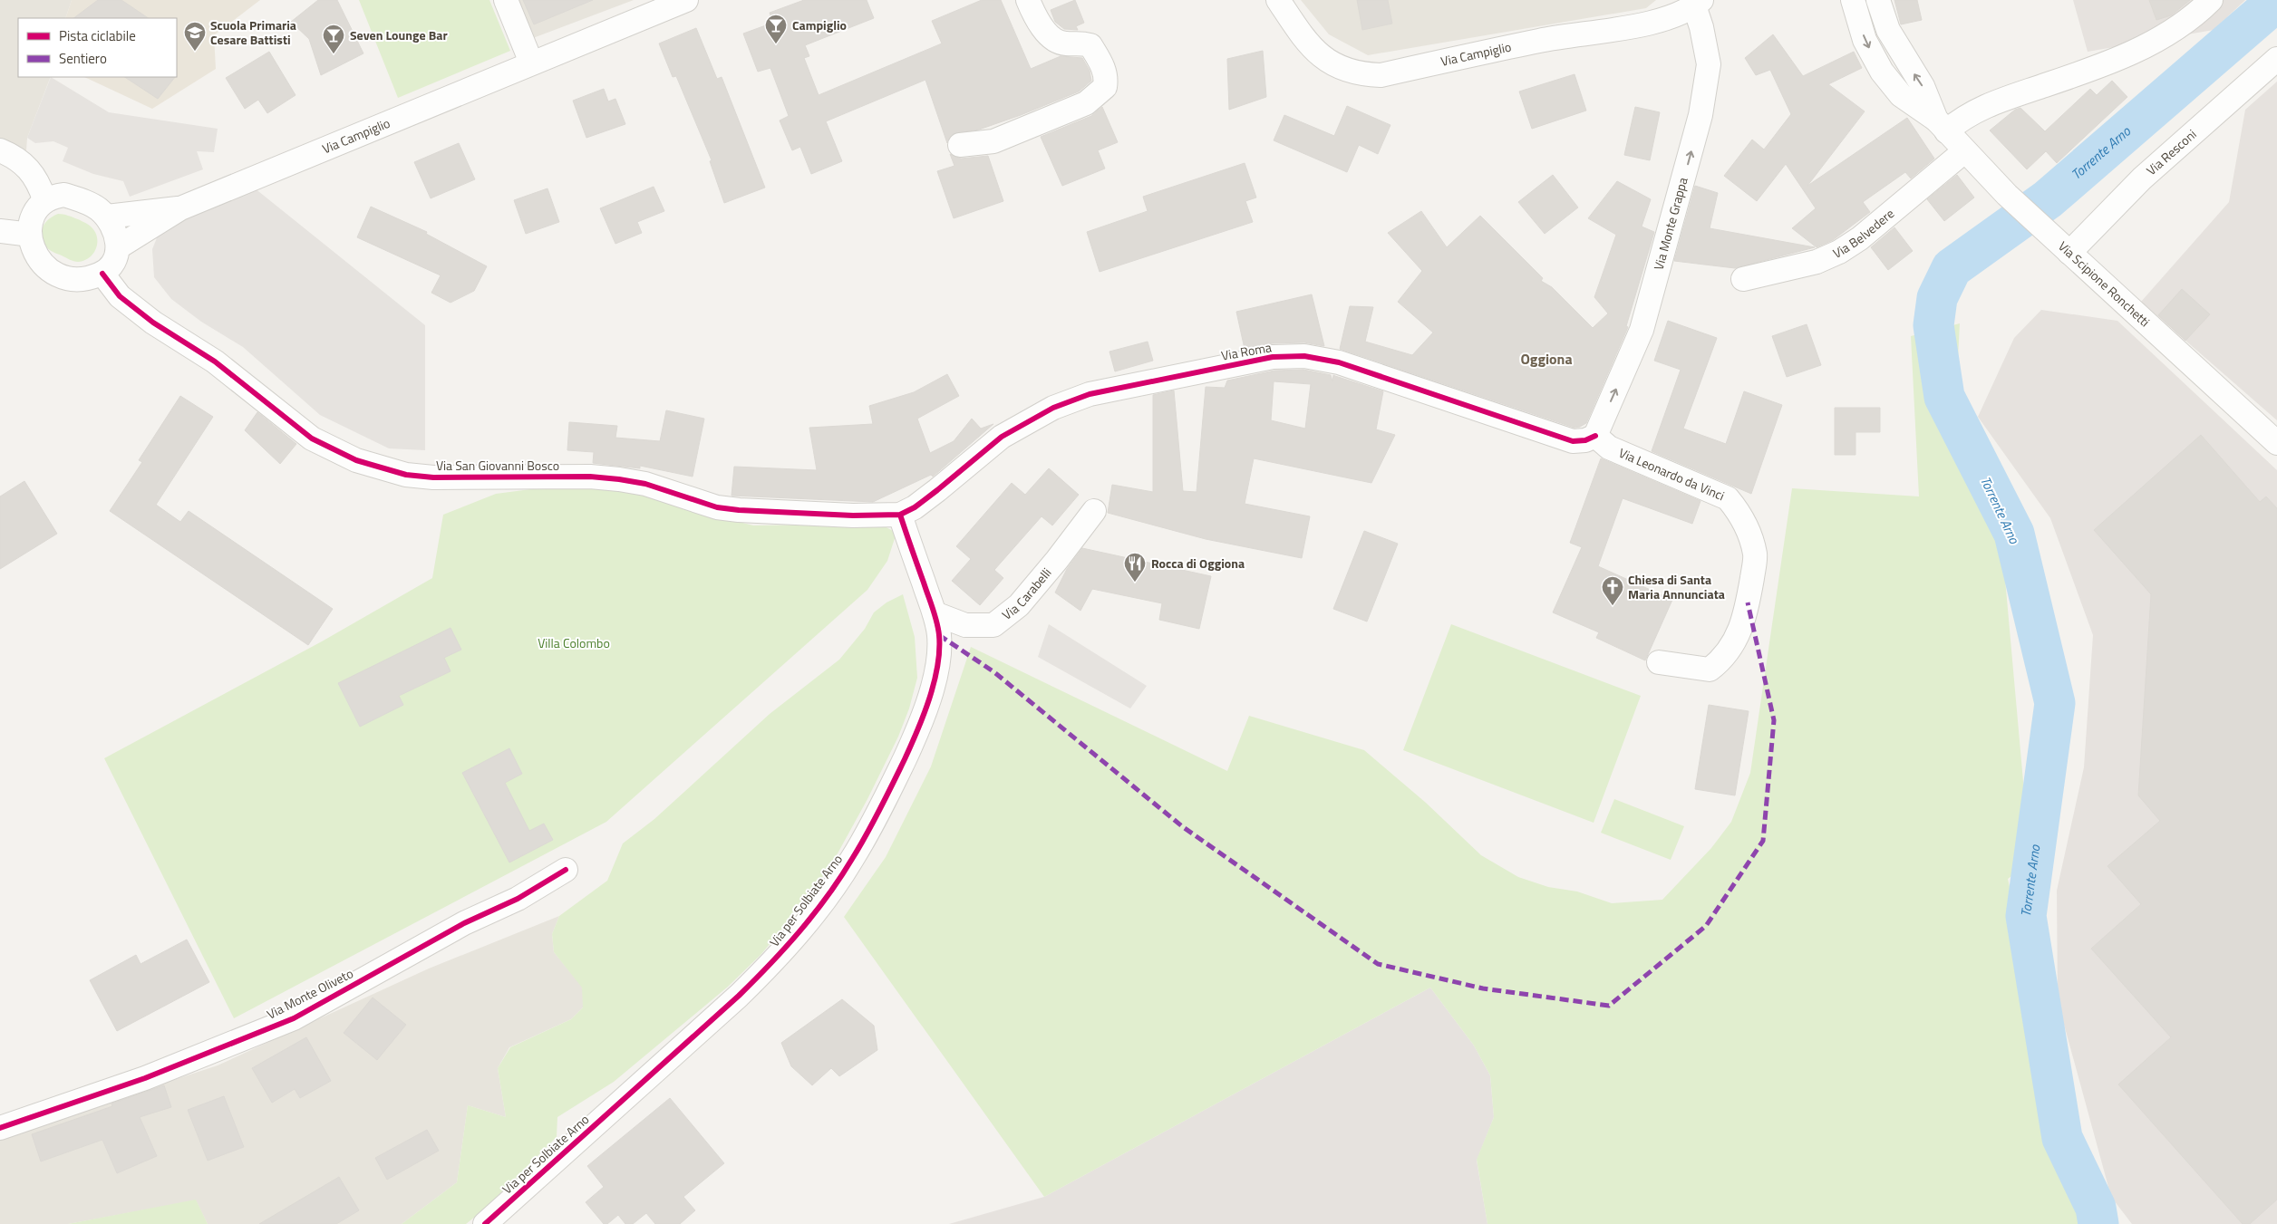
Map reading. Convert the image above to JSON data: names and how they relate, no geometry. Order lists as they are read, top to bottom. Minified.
{"streets":{"street":["Via Campiglio","Via Resconi","Via Monte Grappa","Via Belvedere","Via Scipione Ronchetti","Via Roma","Via San Giovanni Bosco","Via Leonardo da Vinci","Via Carabelli","Via per Solbiate Arno","Via Monte Oliveto"]},"crossings":[["Via Campiglio","Via Monte Grappa"],["Via Campiglio","Via San Giovanni Bosco"],["Via Resconi","Via Scipione Ronchetti"],["Via Monte Grappa","Via Roma"],["Via Monte Grappa","Via Leonardo da Vinci"],["Via Belvedere","Via Scipione Ronchetti"],["Via Roma","Via San Giovanni Bosco"],["Via Roma","Via Leonardo da Vinci"],["Via Roma","Via per Solbiate Arno"],["Via San Giovanni Bosco","Via per Solbiate Arno"],["Via Carabelli","Via per Solbiate Arno"]],"one_way":["Via Monte Grappa"],"districts":["Oggiona"],"water":["Torrente Arno"],"parks":["Villa Colombo"],"places":{"bar":["Campiglio","Seven Lounge Bar"],"school or university":["Scuola Primaria Cesare Battisti"],"restaurant":["Rocca di Oggiona"],"church":["Chiesa di Santa Maria Annunciata"]},"legend":["Pista ciclabile","Sentiero"]}
